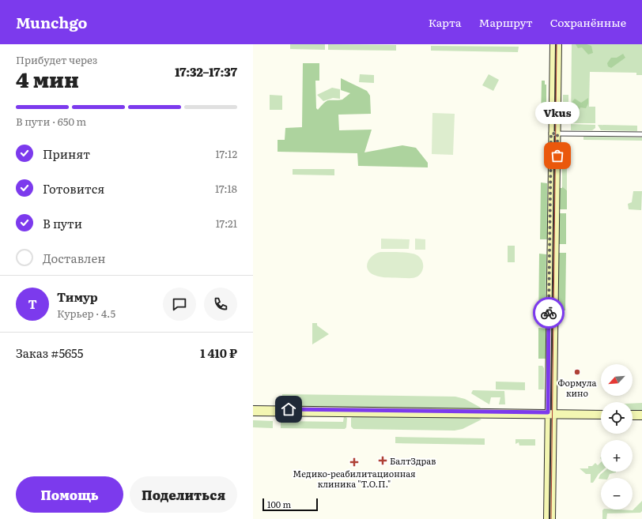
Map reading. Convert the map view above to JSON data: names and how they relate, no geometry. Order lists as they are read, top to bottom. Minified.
{"places":{"other":["Vkus","Формула кино"],"health":["БалтЗдрав","Медико-реабилитационная клиника \"Т.О.П.\""]},"scale_bar":"100 m","north":"bottom left","page":{"header":"Munchgo","nav":["Карта","Маршрут","Сохранённые"],"heading":["4 мин","Прибудет через","17:32–17:37"],"panel":["Тимур","Курьер · 4.5","Заказ #5655","1 410 ₽"],"bar":"В пути · 650 m","bubble":"Vkus","list":[["Принят","17:12"],["Готовится","17:18"],["В пути","17:21"],"Доставлен"],"round":"Т","map_buttons":["+","−"],"buttons":["Помощь","Поделиться"],"scale":"100 m"}}
